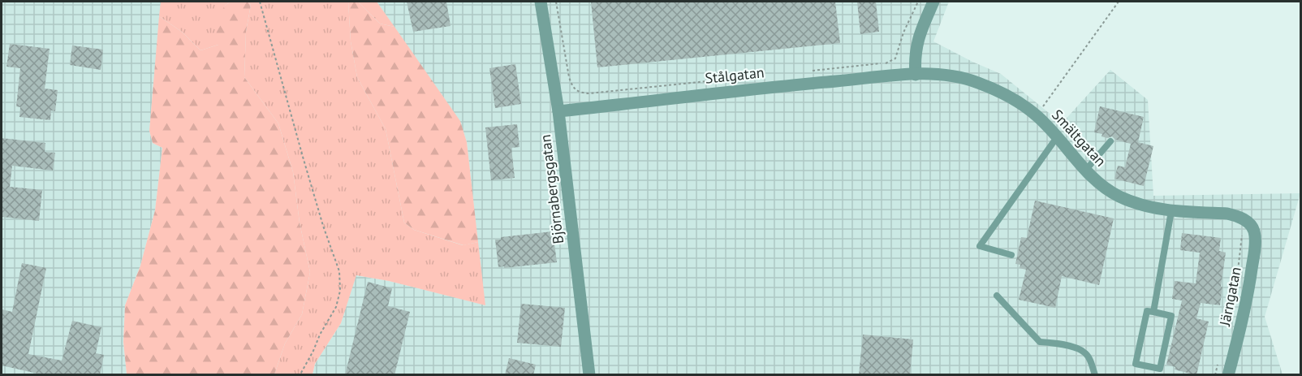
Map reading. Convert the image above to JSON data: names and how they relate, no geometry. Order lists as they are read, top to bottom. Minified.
{"streets":{"street":["Stålgatan","Smältgatan","Björnabergsgatan","Järngatan"]},"crossings":[["Stålgatan","Smältgatan"],["Stålgatan","Björnabergsgatan"],["Smältgatan","Järngatan"]]}
